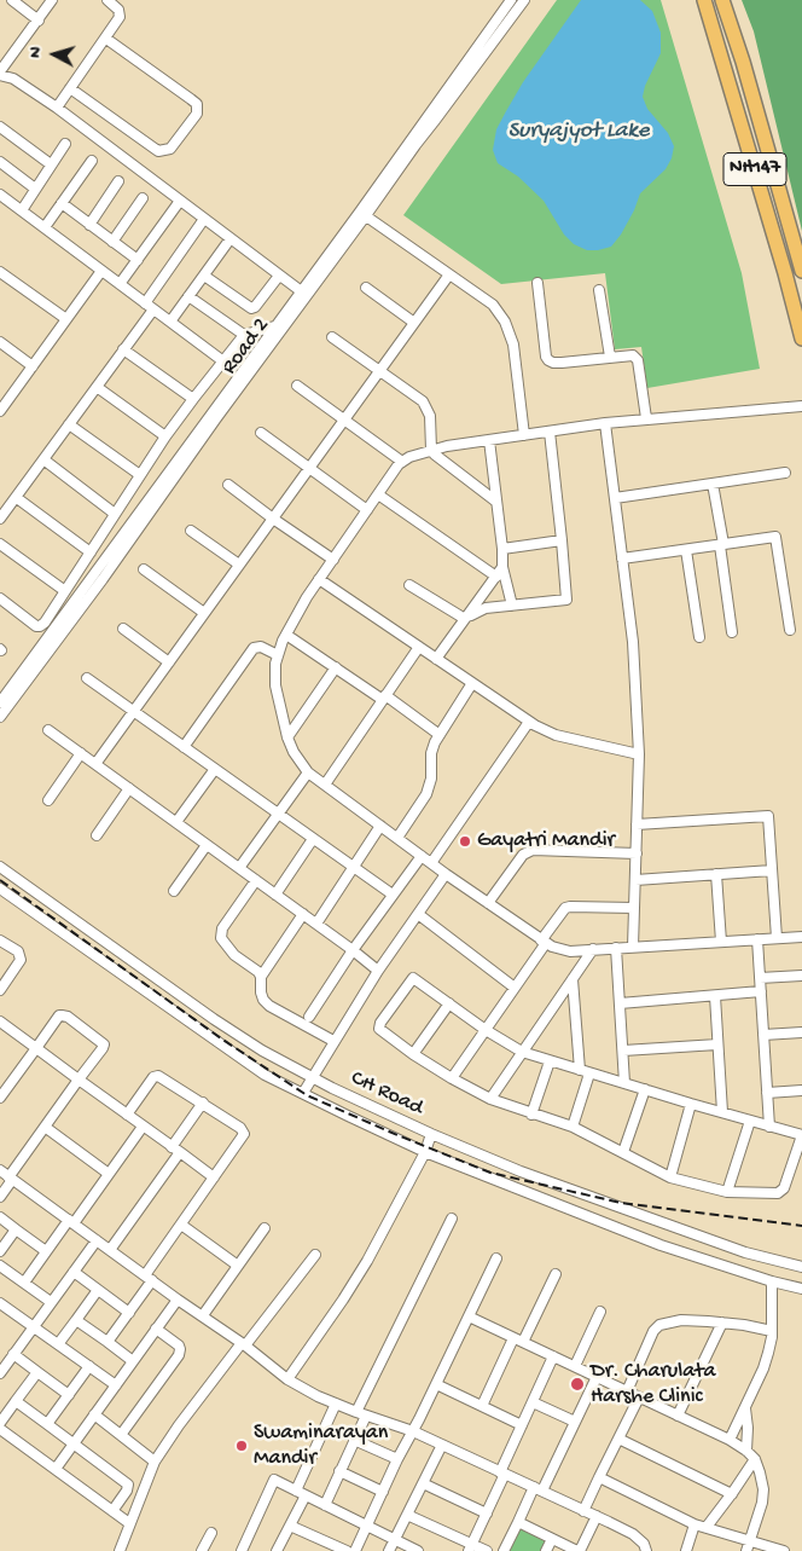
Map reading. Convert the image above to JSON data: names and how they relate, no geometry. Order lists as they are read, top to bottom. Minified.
{"streets":{"highway":["NH147"],"street":["Road 2","CH Road"]},"water":["Suryajyot Lake"],"places":["Gayatri Mandir","Dr. Charulata Harshe Clinic","Swaminarayan Mandir"],"north":"left"}
